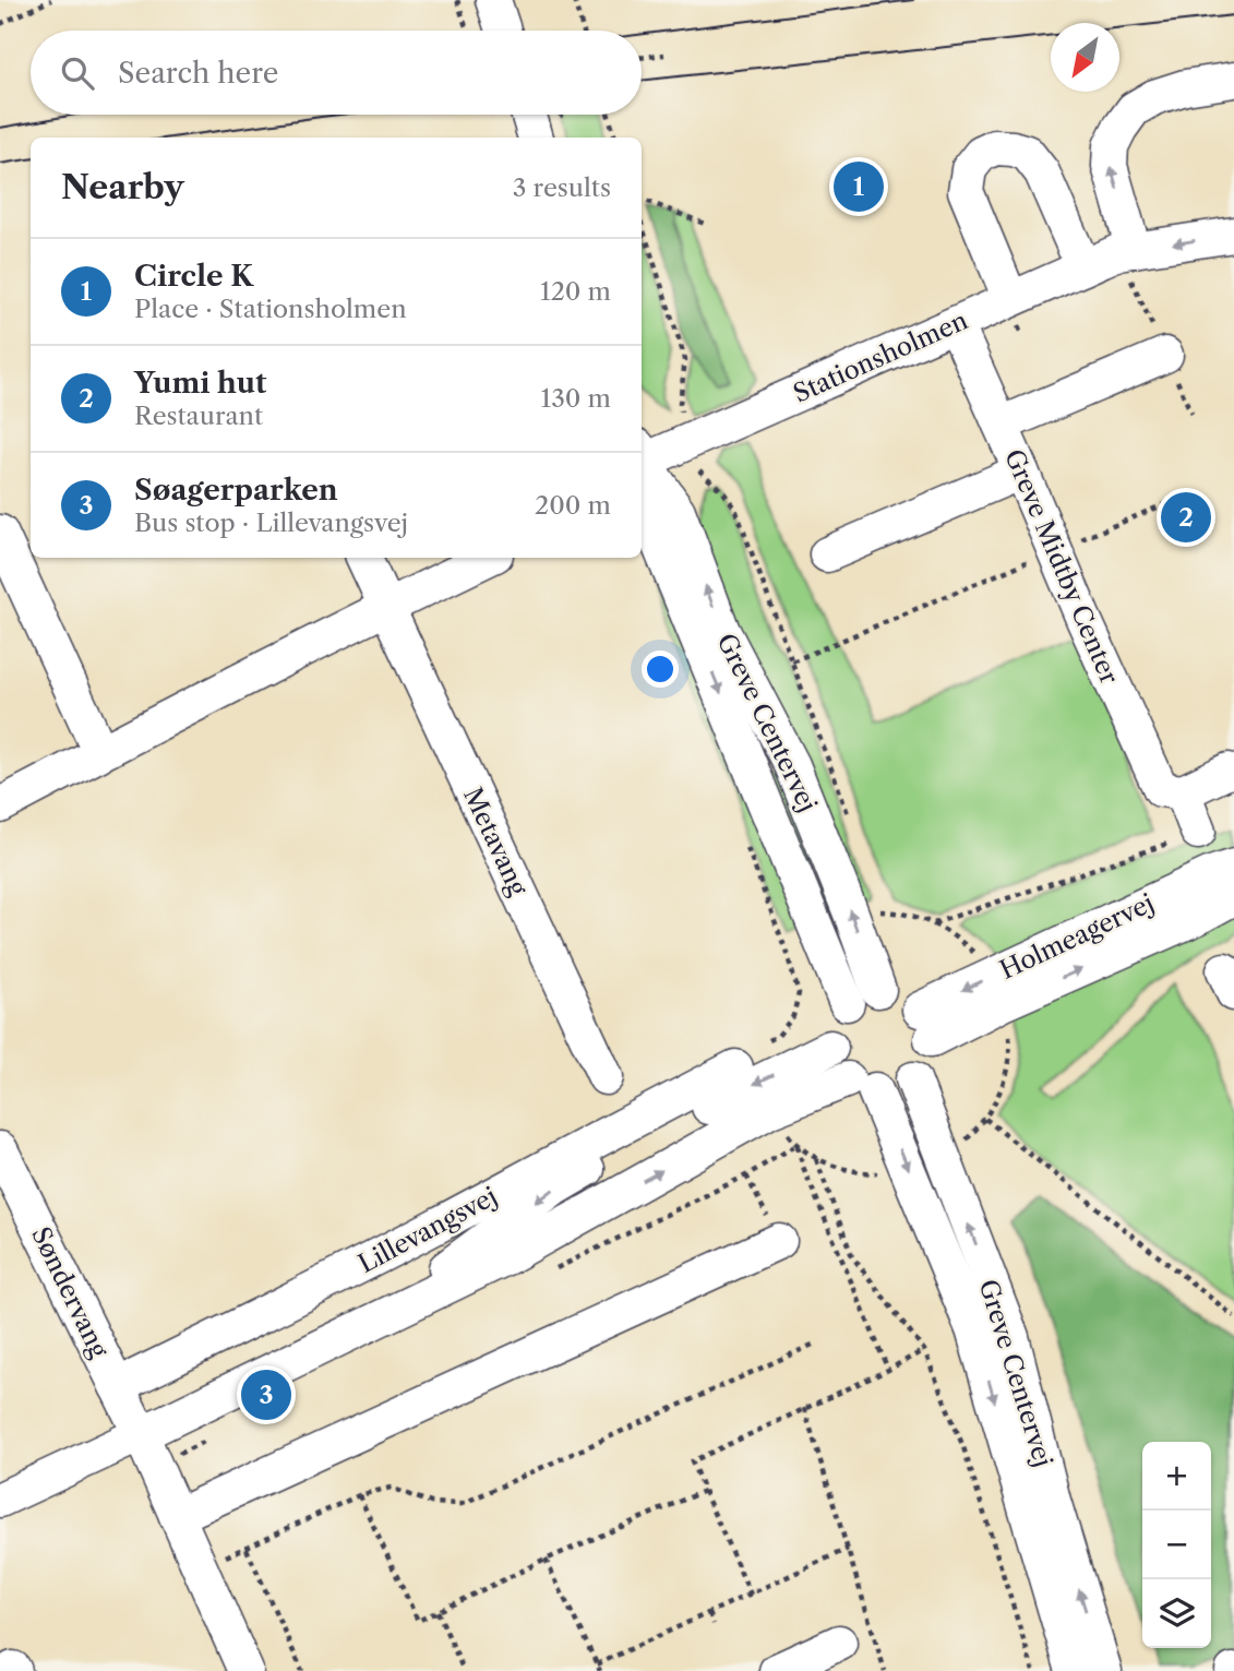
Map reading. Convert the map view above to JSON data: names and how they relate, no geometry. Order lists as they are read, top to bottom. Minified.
{"streets":{"street":["Stationsholmen","Greve Midtby Center","Greve Centervej","Metavang","Holmeagervej","Lillevangsvej","Søndervang"]},"crossings":[["Stationsholmen","Greve Midtby Center"],["Greve Centervej","Holmeagervej"],["Greve Centervej","Lillevangsvej"],["Holmeagervej","Lillevangsvej"],["Lillevangsvej","Søndervang"]],"north":"bottom left","page":{"search":"Search here","heading":["Nearby","3 results"],"pins":["1","2","3"],"list":[{"mark":"1","name":"Circle K","note":"Place · Stationsholmen","value":"120 m"},{"mark":"2","name":"Yumi hut","note":"Restaurant","value":"130 m"},{"mark":"3","name":"Søagerparken","note":"Bus stop · Lillevangsvej","value":"200 m"}],"map_buttons":["+","−"]}}
